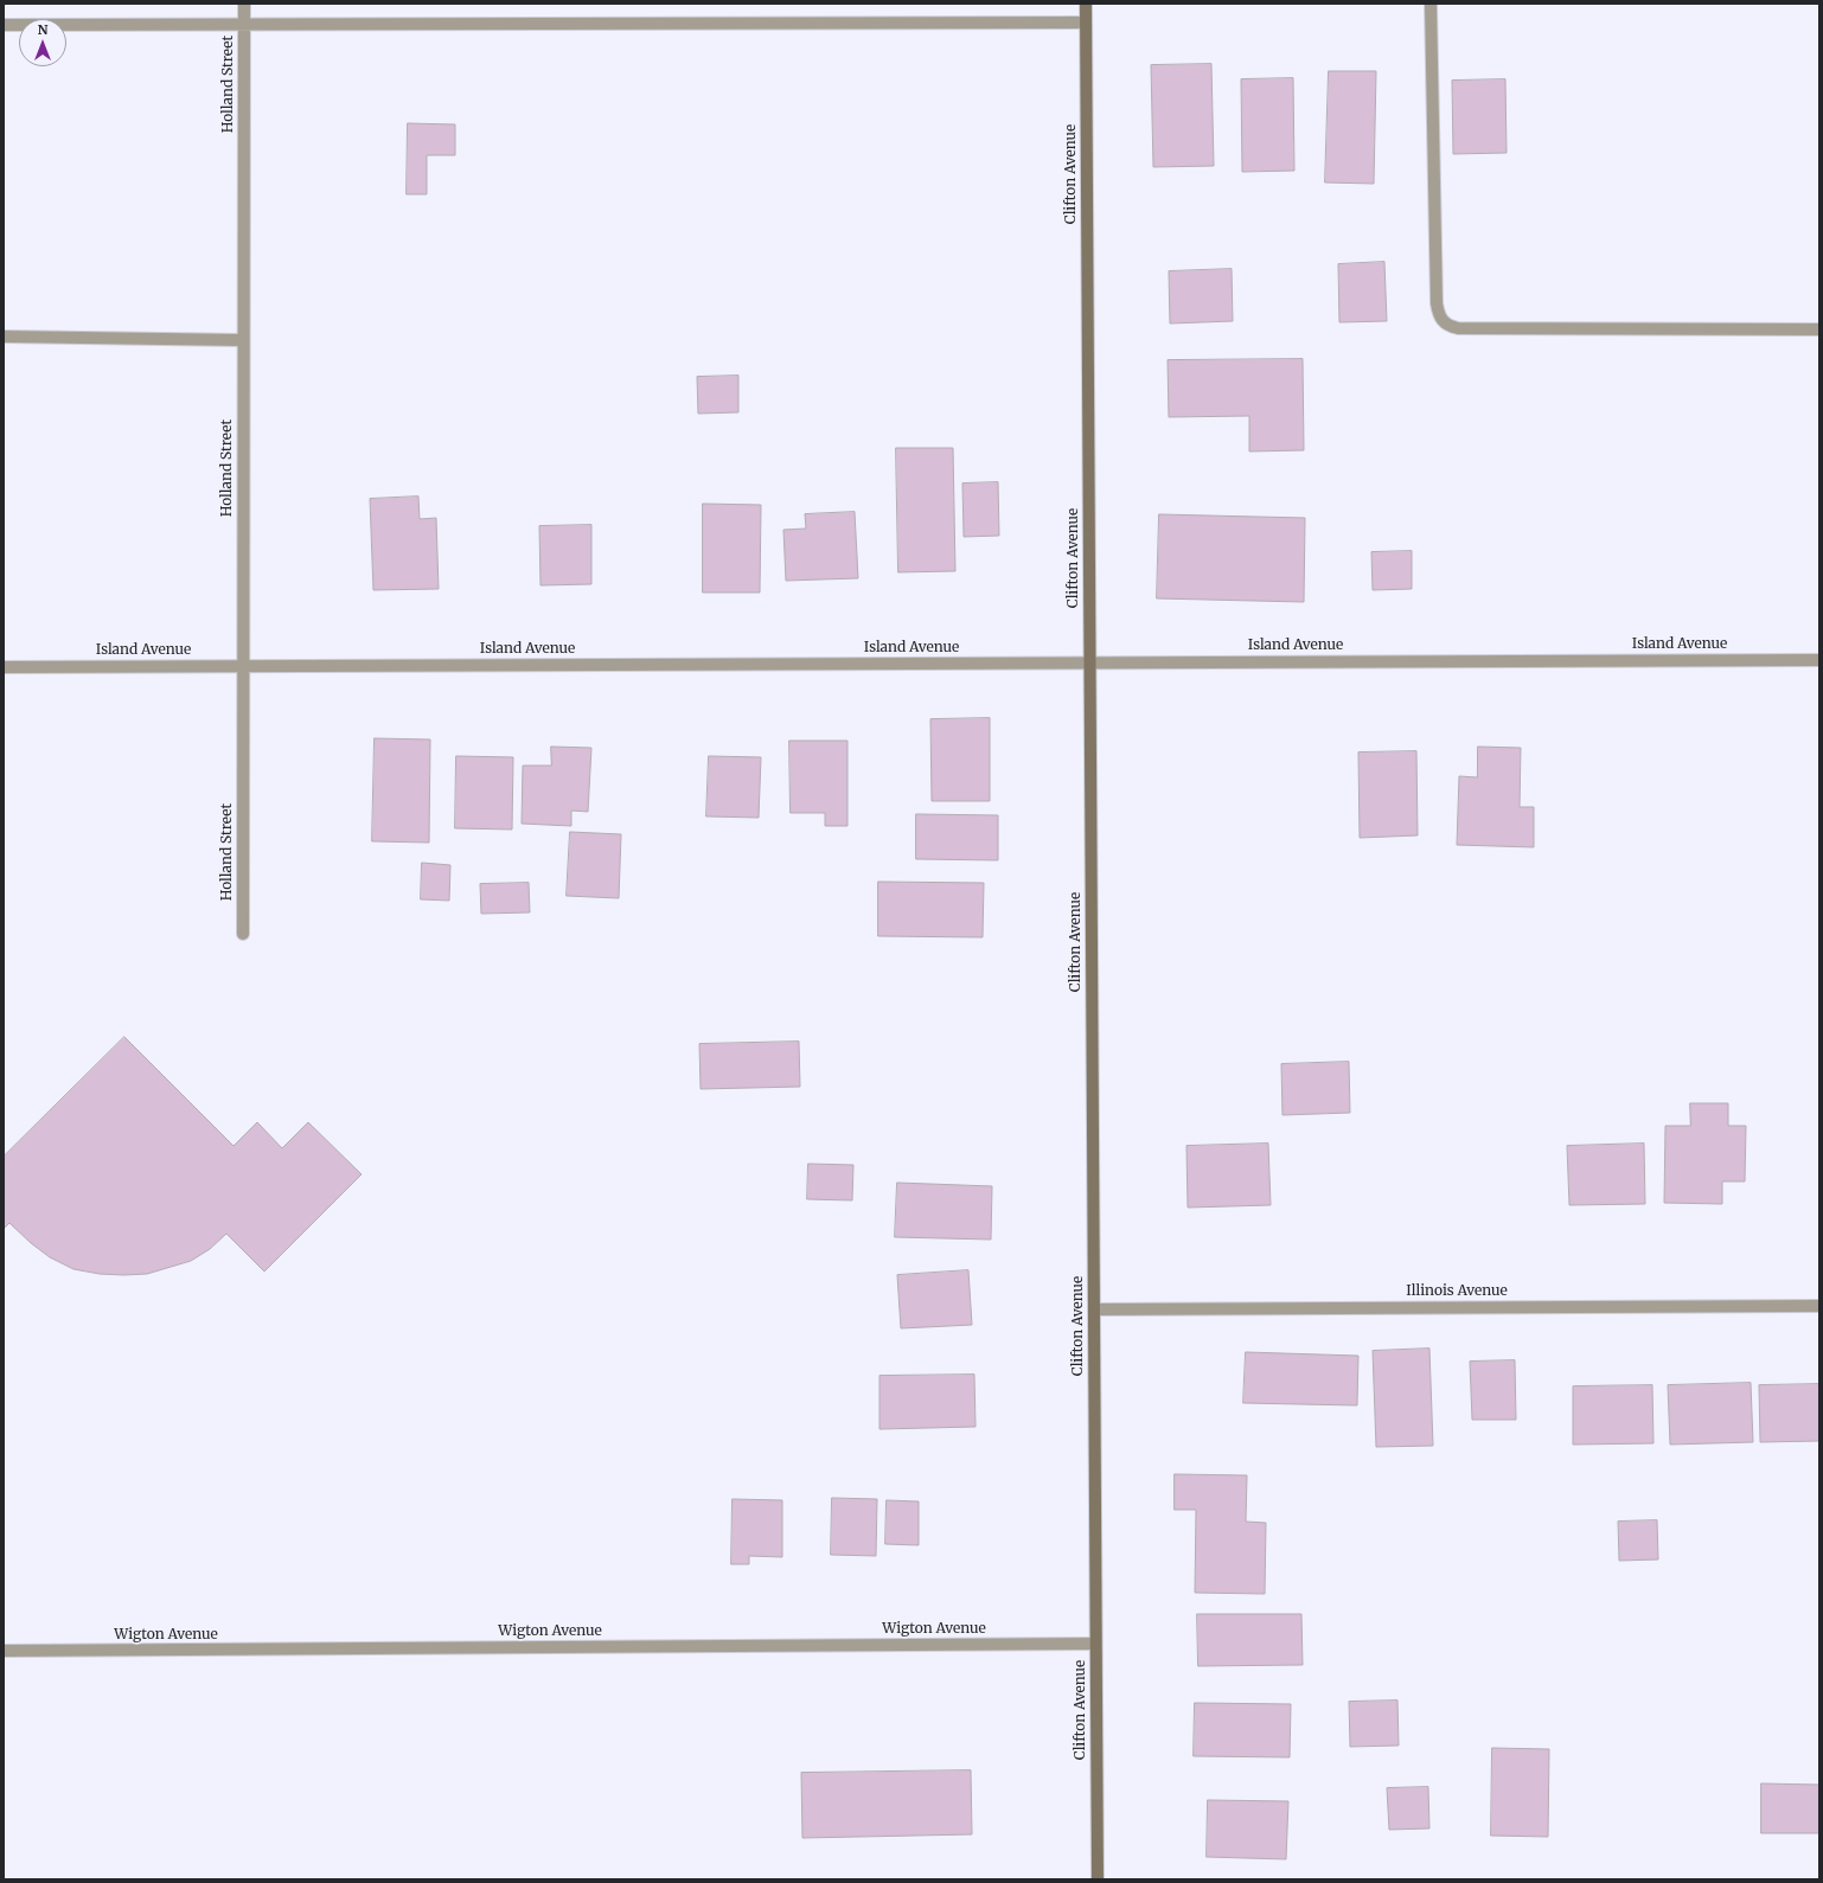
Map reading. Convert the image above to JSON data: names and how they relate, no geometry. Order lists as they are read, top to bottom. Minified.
{"streets":{"street":["Holland Street","Clifton Avenue","Island Avenue","Illinois Avenue","Wigton Avenue"]},"crossings":[["Holland Street","Island Avenue"],["Clifton Avenue","Island Avenue"],["Clifton Avenue","Illinois Avenue"],["Clifton Avenue","Wigton Avenue"]],"north":"top"}
